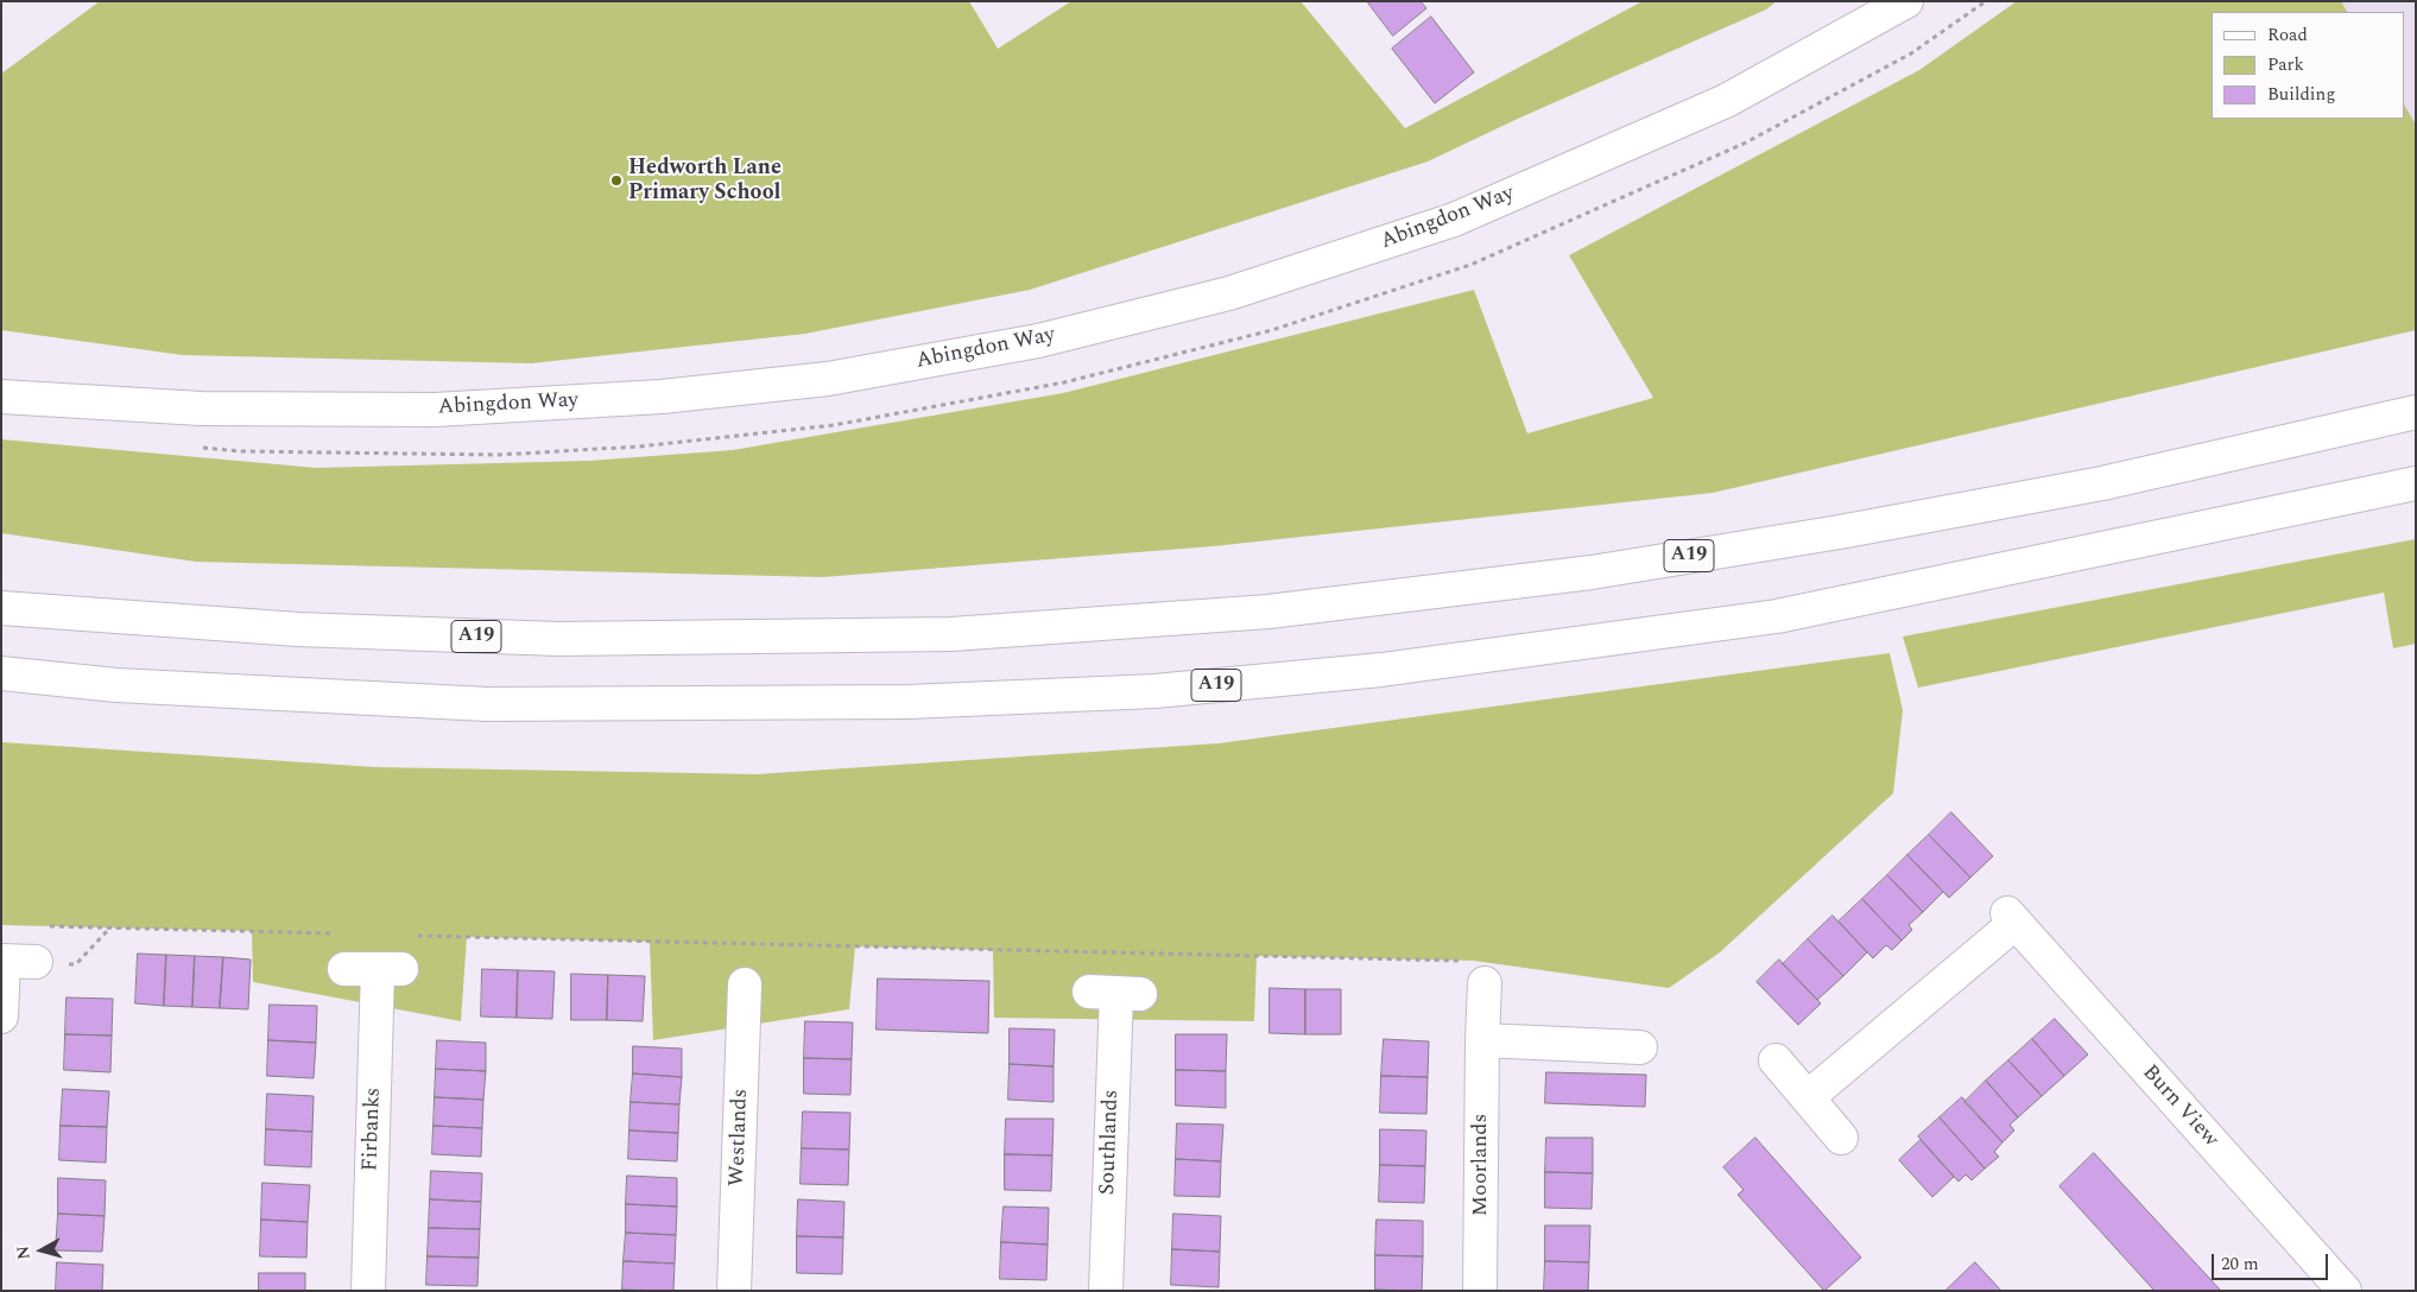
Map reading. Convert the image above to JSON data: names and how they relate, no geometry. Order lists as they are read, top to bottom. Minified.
{"streets":{"main road":["Abingdon Way","A19","Burn View","Firbanks","Westlands","Southlands","Moorlands"]},"places":["Hedworth Lane Primary School"],"legend":["Road","Park","Building"],"scale_bar":"20 m","north":"left"}
